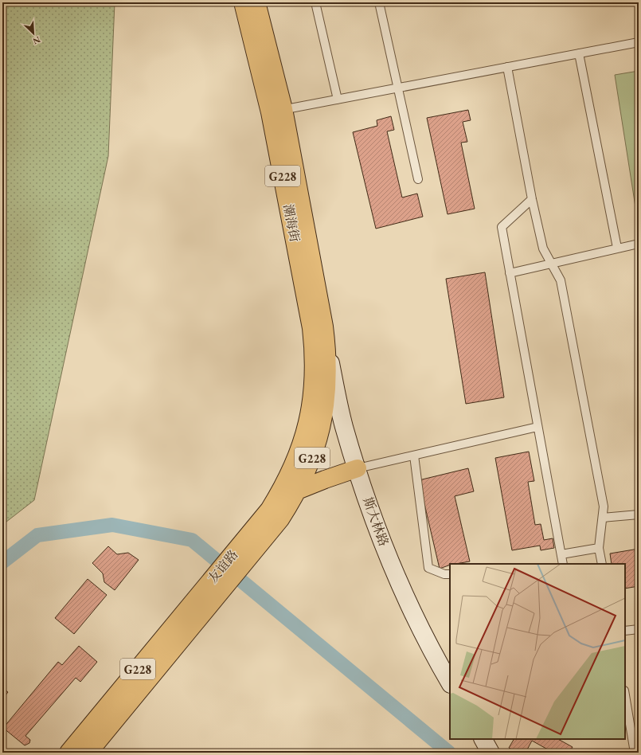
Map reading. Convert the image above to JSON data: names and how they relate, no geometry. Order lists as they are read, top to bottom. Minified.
{"streets":{"highway":["G228","潮海街","友谊路"],"street":["斯大林路"]},"crossings":[["潮海街","斯大林路"],["潮海街","友谊路"],["斯大林路","友谊路"]],"north":"bottom right"}
